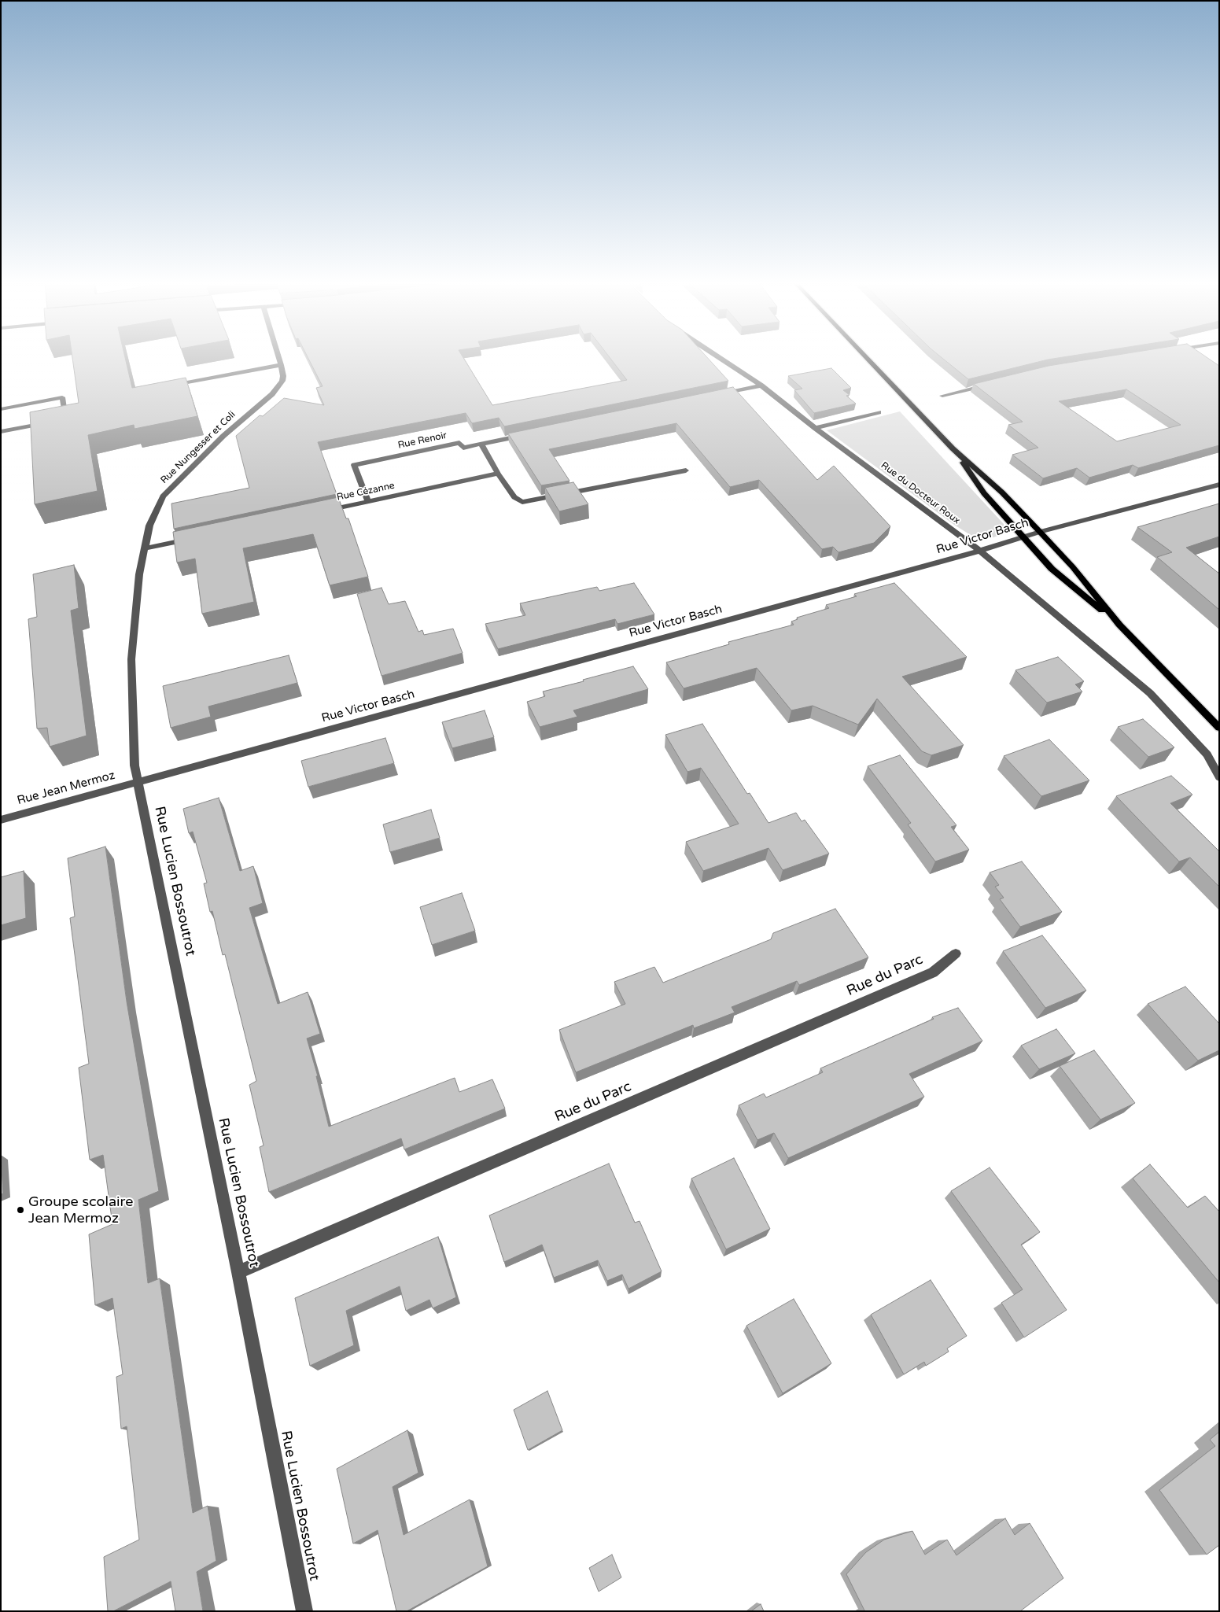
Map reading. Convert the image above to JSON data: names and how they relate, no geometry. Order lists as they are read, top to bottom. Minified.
{"streets":{"street":["Rue Renoir","Rue Nungesser et Coli","Rue Cézanne","Rue du Docteur Roux","Rue Victor Basch","Rue Jean Mermoz","Rue Lucien Bossoutrot","Rue du Parc"]},"crossings":[["Rue Renoir","Rue Cézanne"],["Rue Nungesser et Coli","Rue Victor Basch"],["Rue Nungesser et Coli","Rue Jean Mermoz"],["Rue Nungesser et Coli","Rue Lucien Bossoutrot"],["Rue du Docteur Roux","Rue Victor Basch"],["Rue Victor Basch","Rue Jean Mermoz"],["Rue Victor Basch","Rue Lucien Bossoutrot"],["Rue Jean Mermoz","Rue Lucien Bossoutrot"],["Rue Lucien Bossoutrot","Rue du Parc"]],"places":["Groupe scolaire Jean Mermoz"]}
